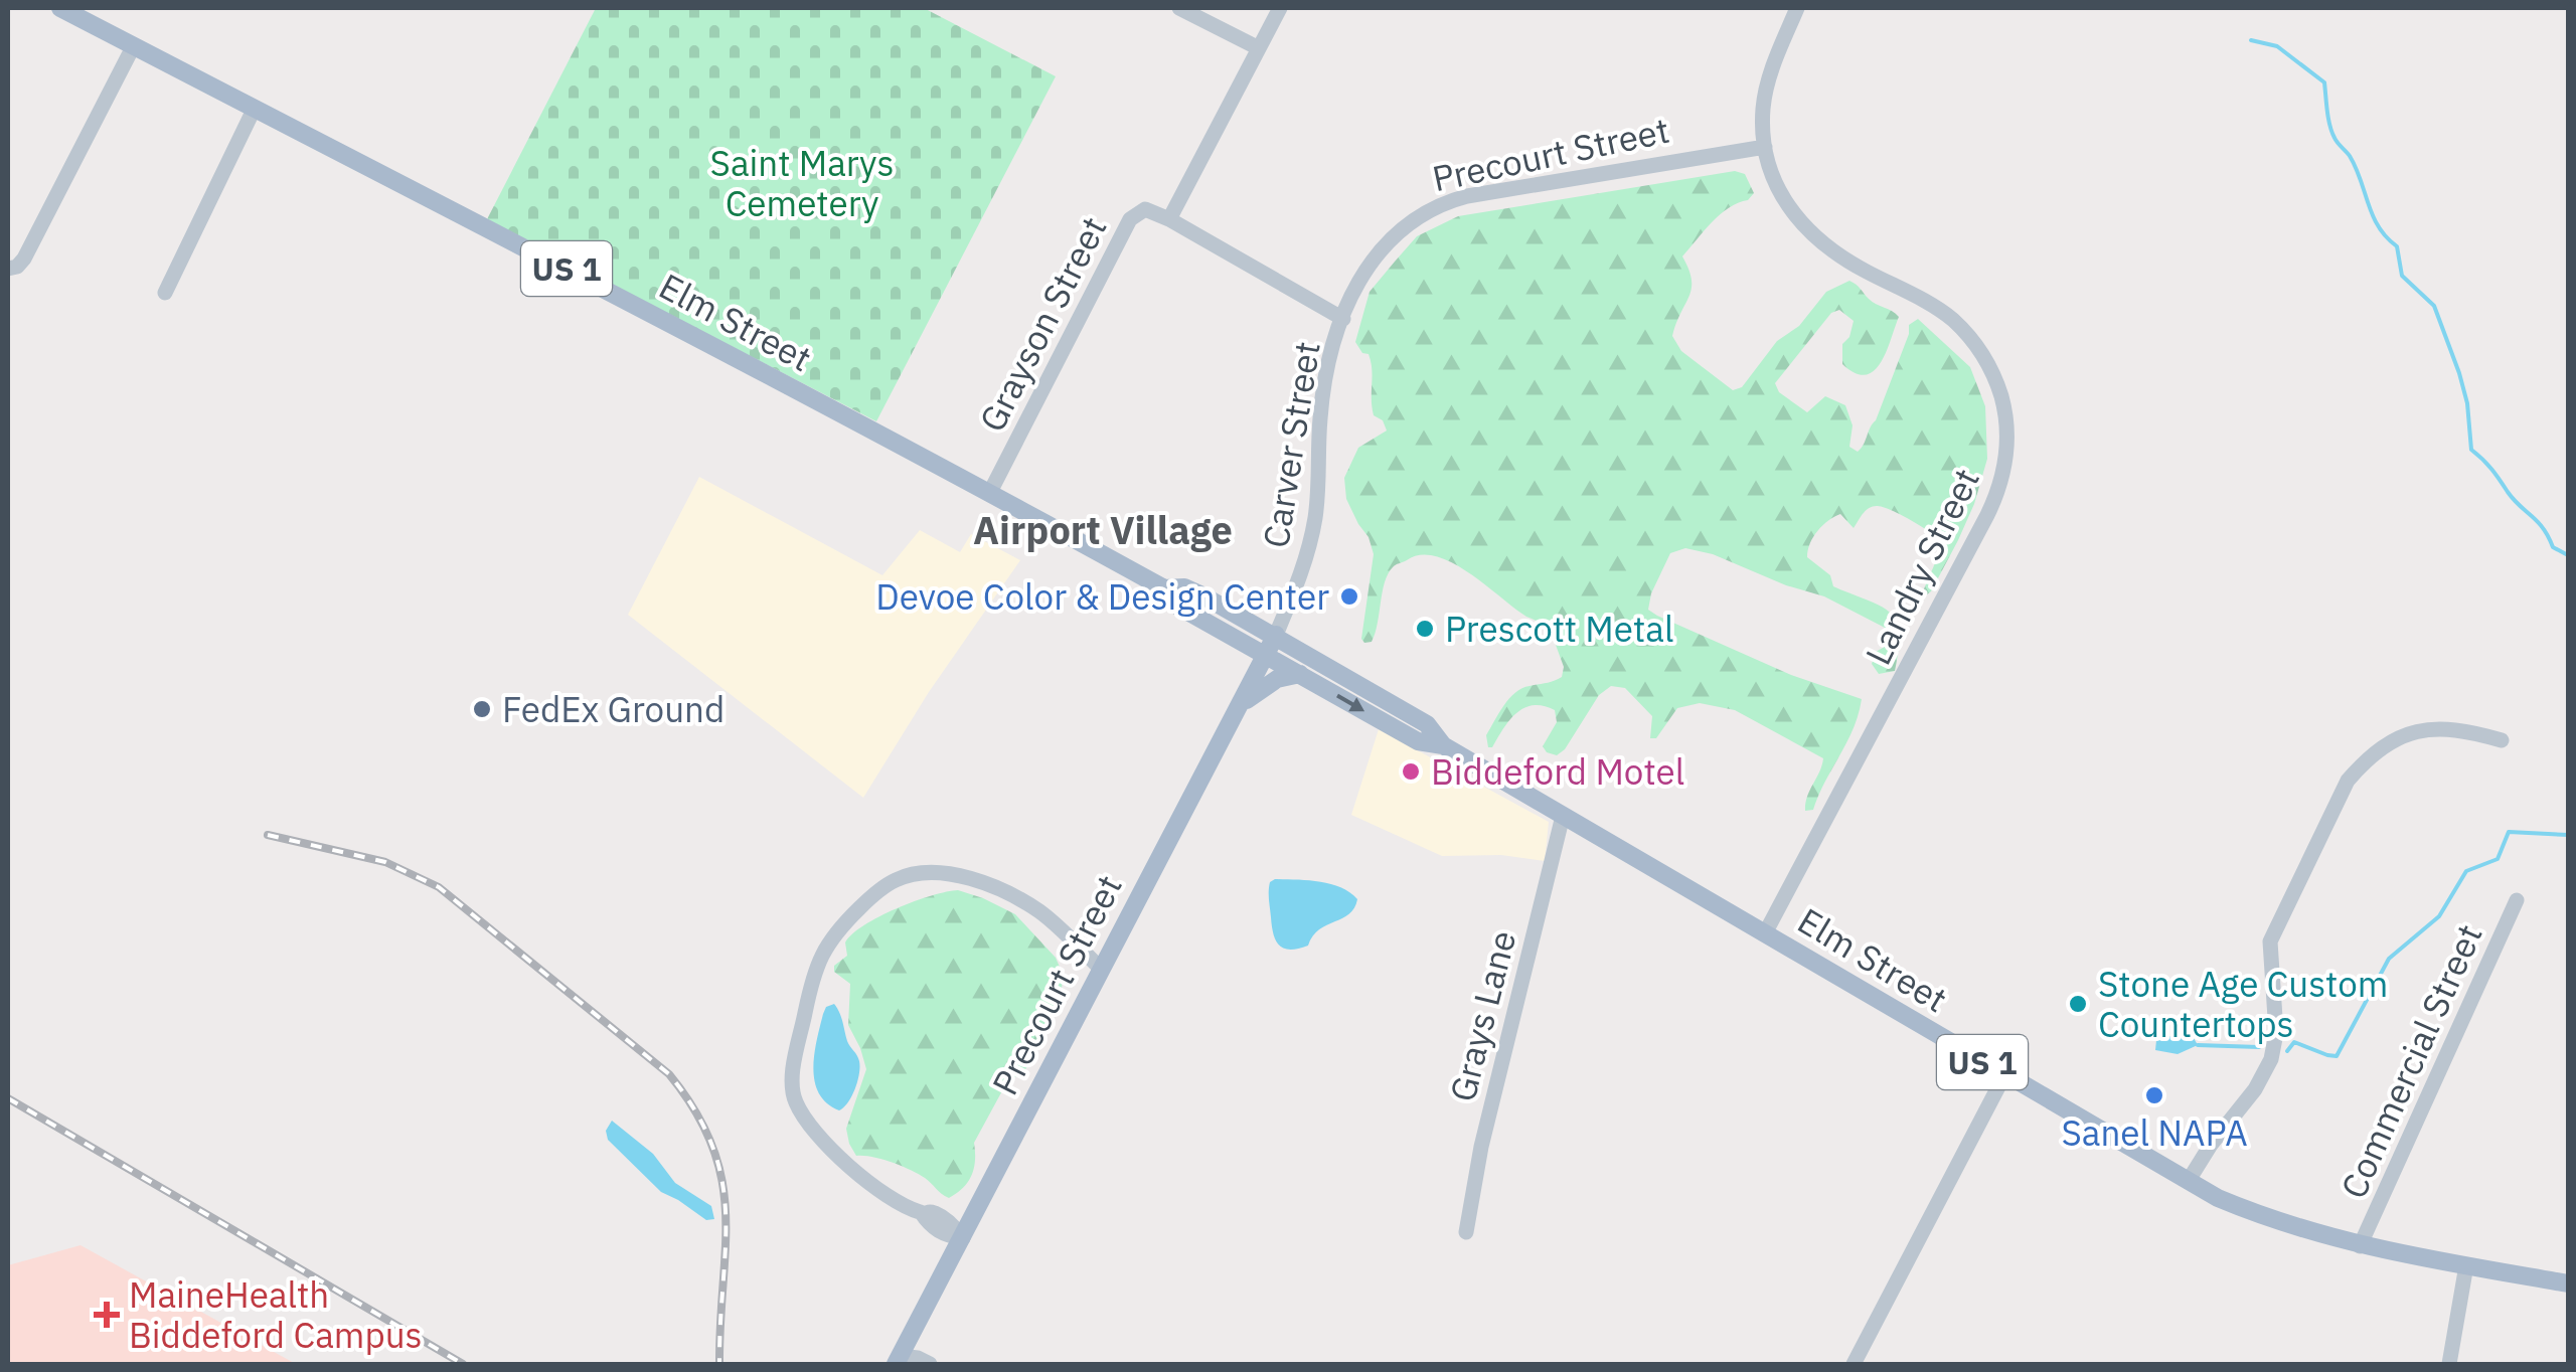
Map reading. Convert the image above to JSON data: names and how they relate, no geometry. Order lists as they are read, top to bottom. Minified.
{"streets":{"main road":["Precourt Street","US 1","Elm Street"],"street":["Grayson Street","Carver Street","Landry Street","Grays Lane","Commercial Street"]},"crossings":[["Precourt Street","Elm Street"],["Precourt Street","Carver Street"],["Precourt Street","Landry Street"],["Elm Street","Grayson Street"],["Elm Street","Carver Street"],["Elm Street","Landry Street"],["Elm Street","Grays Lane"],["Elm Street","Commercial Street"]],"districts":["Airport Village"],"parks":["Saint Marys Cemetery"],"places":{"other":["Devoe Color & Design Center","Prescott Metal","FedEx Ground","Biddeford Motel","Stone Age Custom Countertops","Sanel NAPA"],"health":["MaineHealth Biddeford Campus"]}}
